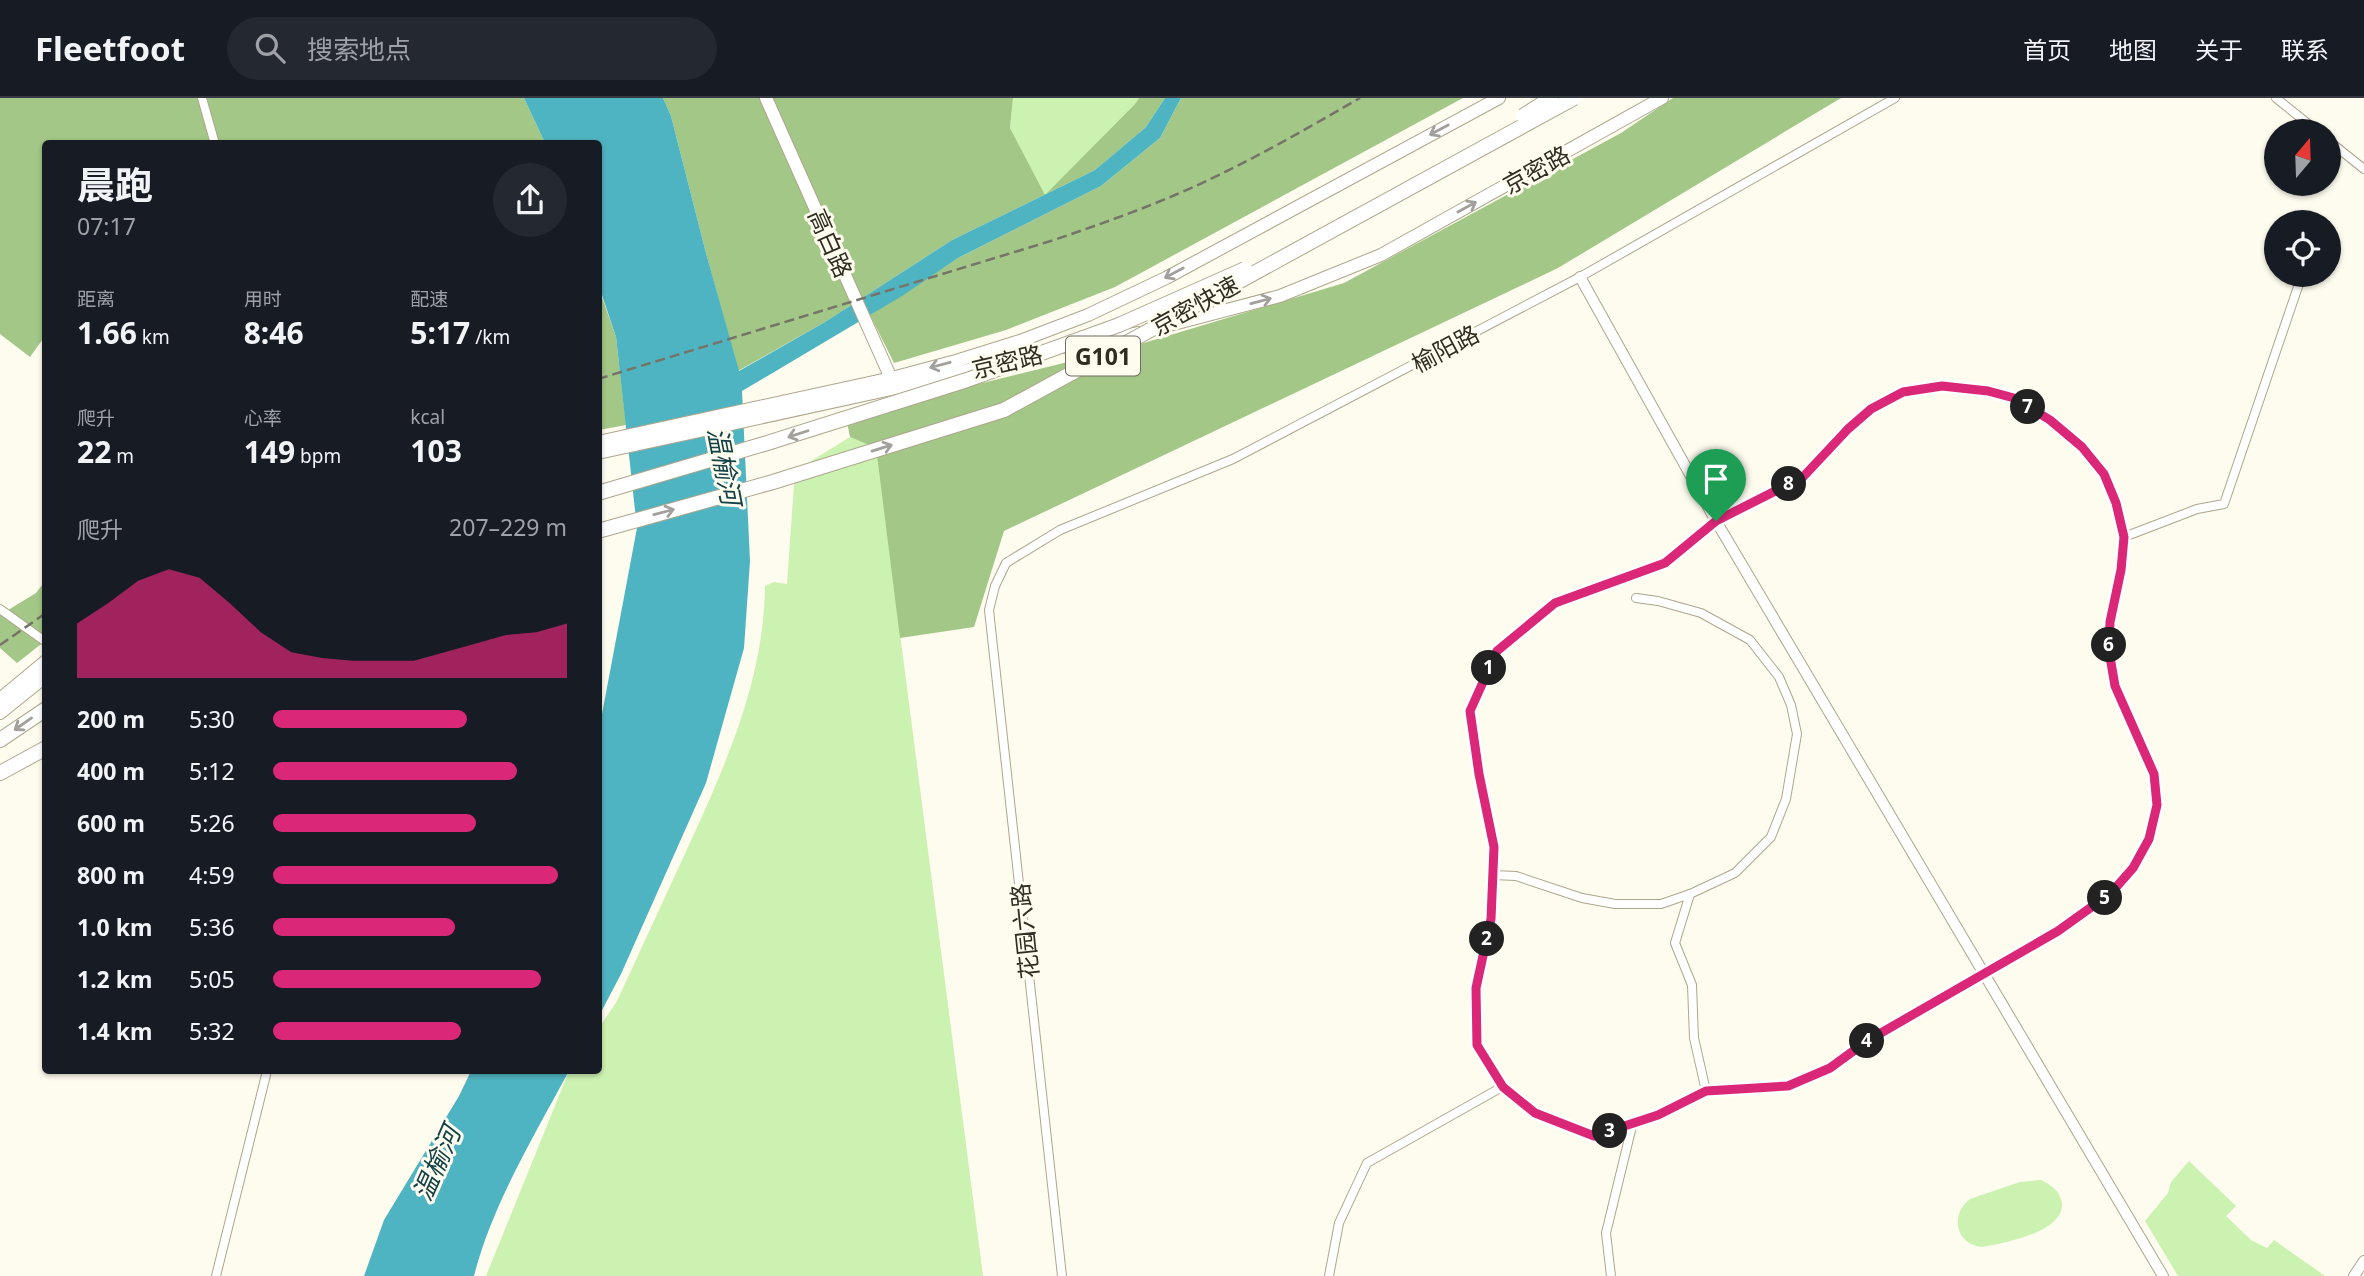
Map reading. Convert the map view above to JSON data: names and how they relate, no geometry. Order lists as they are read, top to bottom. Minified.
{"streets":{"highway":["京密快速","G101"],"main road":["京密路","高白路"],"street":["榆阳路","花园六路"]},"crossings":[["京密路","高白路"],["榆阳路","花园六路"]],"water":["温榆河"],"north":"top","page":{"header":"Fleetfoot","search":"搜索地点","nav":["首页","地图","关于","联系"],"heading":["晨跑","07:17"],"stats":[["距离","1.66 km"],["用时","8:46"],["配速","5:17 /km"],["爬升","22 m"],["心率","149 bpm"],["kcal","103"]],"pins":["7","8","6","1","5","2","4","3"],"chart":["爬升","207–229 m"],"list":[{"name":"200 m","note":"5:30"},{"name":"400 m","note":"5:12"},{"name":"600 m","note":"5:26"},{"name":"800 m","note":"4:59"},{"name":"1.0 km","note":"5:36"},{"name":"1.2 km","note":"5:05"},{"name":"1.4 km","note":"5:32"}]}}
